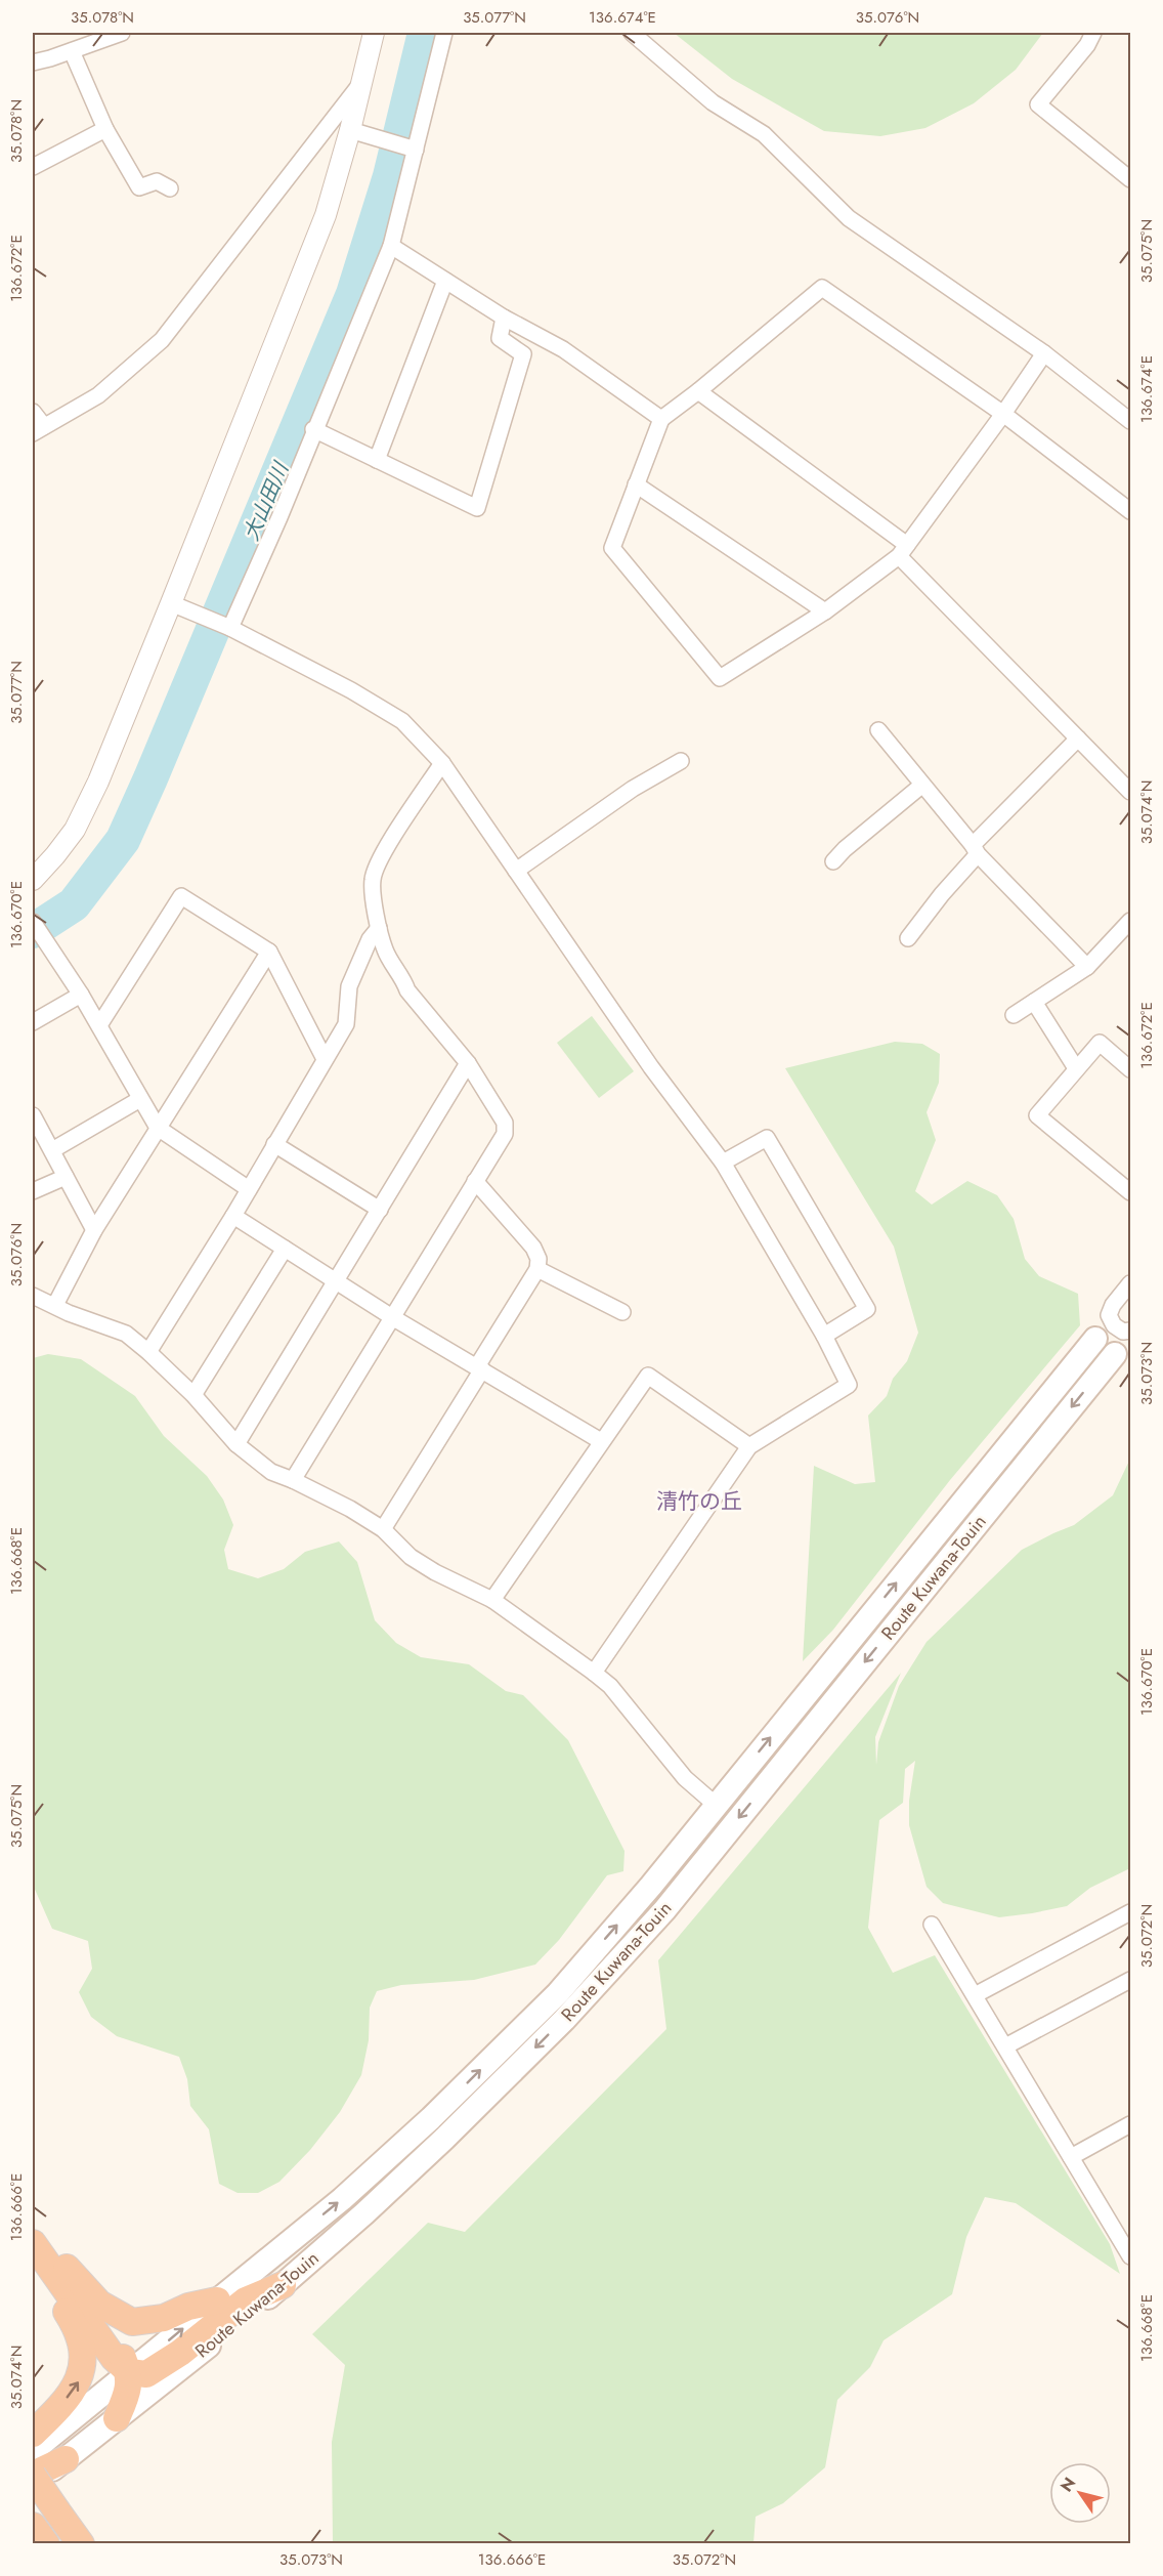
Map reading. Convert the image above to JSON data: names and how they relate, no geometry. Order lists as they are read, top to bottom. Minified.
{"streets":{"main road":["Route Kuwana-Touin"]},"districts":["清竹の丘"],"water":["大山田川"],"north":"top left","coordinates":["35.078°N","35.077°N","136.674°E","35.076°N","35.075°N","136.672°E","35.074°N","136.670°E","35.073°N","136.668°E","35.072°N","136.666°E"]}
